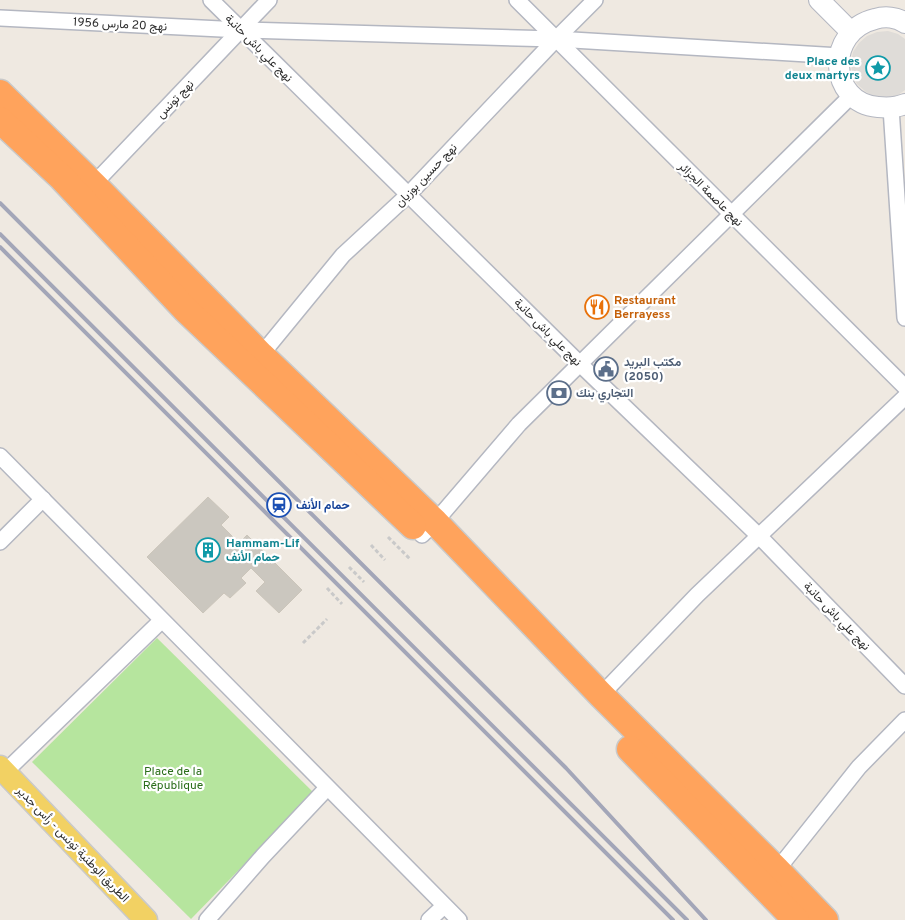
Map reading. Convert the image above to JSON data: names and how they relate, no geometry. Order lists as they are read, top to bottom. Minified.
{"streets":{"main road":["الطريق الوطنية تونس - رأس جدير"],"street":["نهج 20 مارس 1956","نهج علي باش حانبة","نهج تونس","نهج حسين بوزيان","نهج عاصمة الجزائر"]},"crossings":[["نهج 20 مارس 1956","نهج علي باش حانبة"],["نهج 20 مارس 1956","نهج تونس"],["نهج 20 مارس 1956","نهج حسين بوزيان"],["نهج 20 مارس 1956","نهج عاصمة الجزائر"],["نهج علي باش حانبة","نهج تونس"],["نهج علي باش حانبة","نهج حسين بوزيان"],["نهج حسين بوزيان","نهج عاصمة الجزائر"]],"parks":["Place de la République"],"places":{"place":["Place des deux martyrs"],"restaurant":["Restaurant Berrayess"],"public building":["مكتب البريد (2050)"],"bank":["التجاري بنك"],"station":["حمام الأنف"],"building":["Hammam-Lif حمام الأنف"]}}
